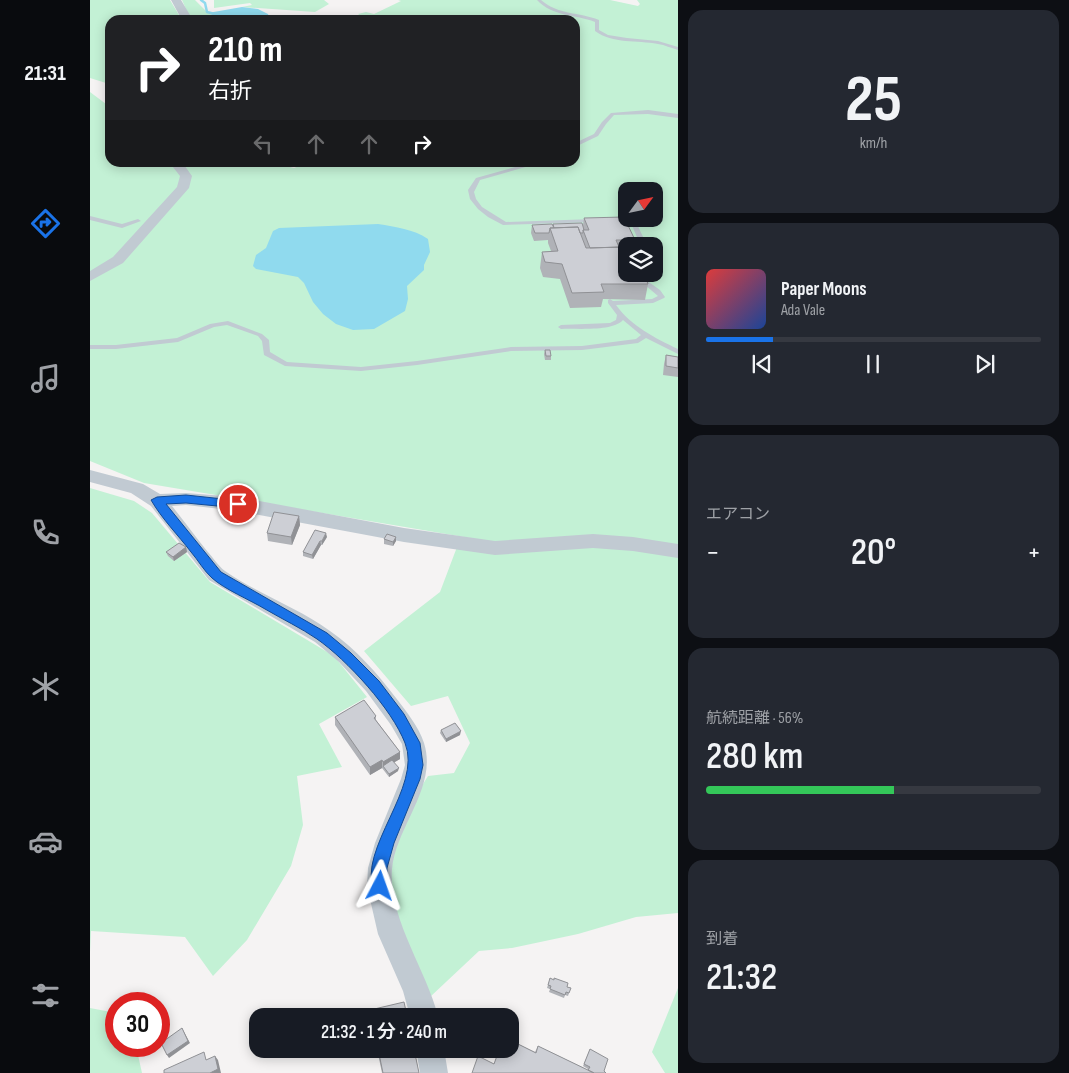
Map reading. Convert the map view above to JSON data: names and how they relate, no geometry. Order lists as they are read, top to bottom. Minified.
{"north":"top right","page":{"tabs":"21:31","tile":[["25","km/h"],"エアコン",["航続距離 · 56%","280 km"],["到着","21:32"]],"turn":["210 m","右折"],"song":["Paper Moons","Ada Vale"],"heat":["−","20°","+"],"limit":"30","trip":"21:32 · 1 分 · 240 m"}}
